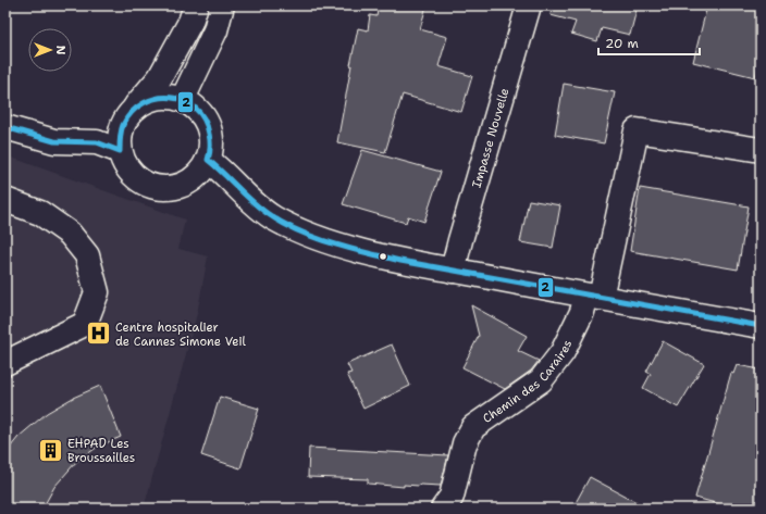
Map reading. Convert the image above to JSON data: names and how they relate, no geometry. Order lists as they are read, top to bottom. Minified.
{"streets":{"street":["Impasse Nouvelle","Chemin des Caraires"]},"places":{"hospital":["Centre hospitalier de Cannes Simone Veil"],"building":["EHPAD Les Broussailles"]},"lines":["transit line 2"],"scale_bar":"20 m","north":"right"}
